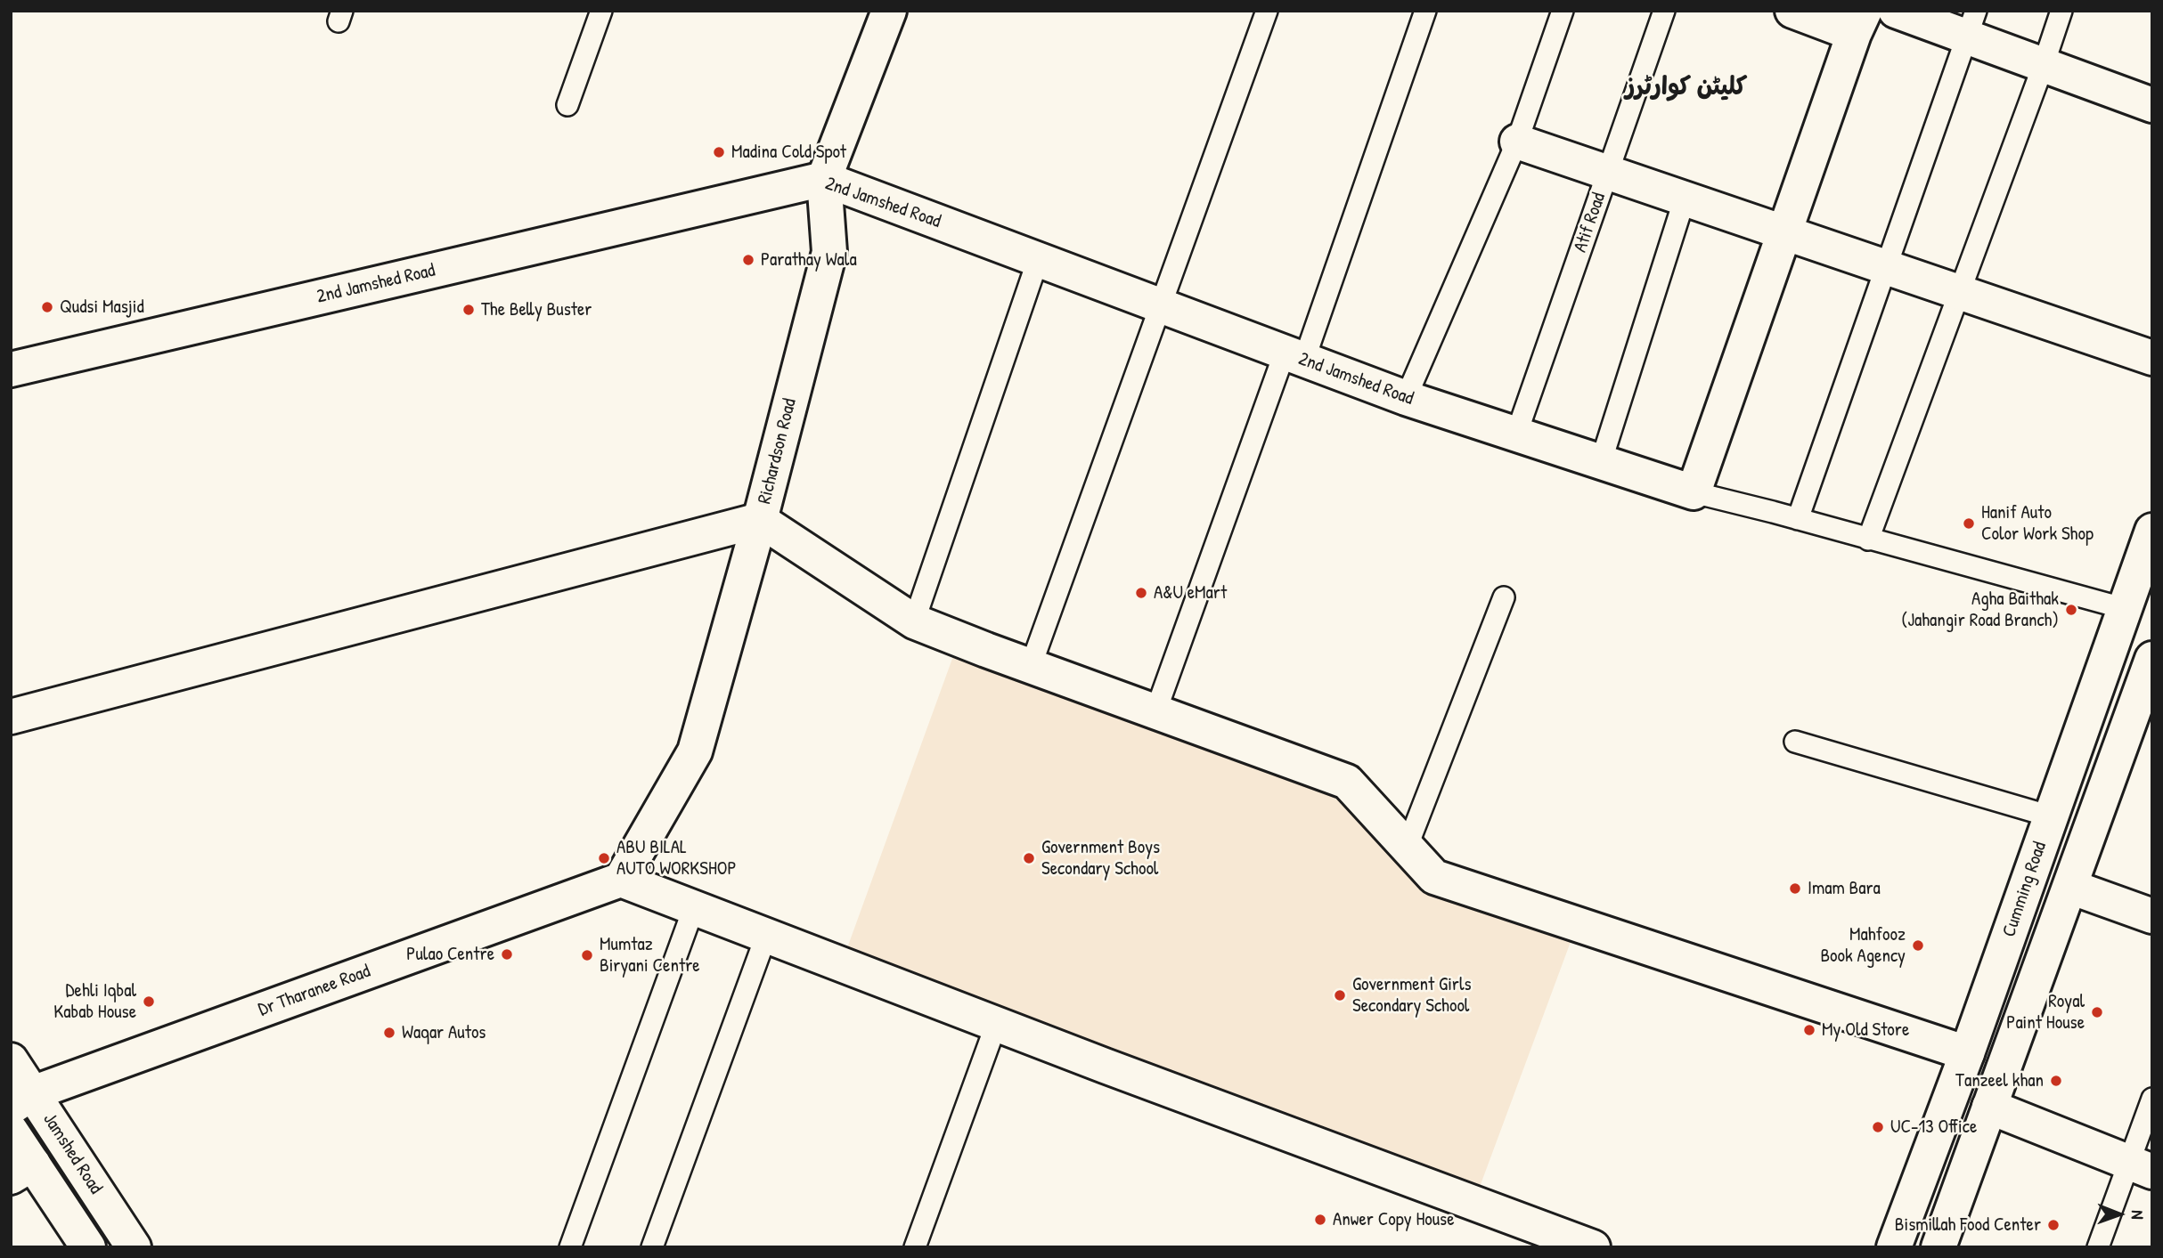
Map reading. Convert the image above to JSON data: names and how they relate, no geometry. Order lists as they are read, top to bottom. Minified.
{"streets":{"street":["2nd Jamshed Road","Richardson Road","Cumming Road","Dr Tharanee Road","Jamshed Road"],"lane":["Atif Road"]},"crossings":[["2nd Jamshed Road","Atif Road"],["2nd Jamshed Road","Richardson Road"],["Richardson Road","Dr Tharanee Road"],["Dr Tharanee Road","Jamshed Road"]],"districts":["کلیٹن کوارٹرز"],"places":["Madina Cold Spot","Parathay Wala","Qudsi Masjid","The Belly Buster","Hanif Auto Color Work Shop","A&U eMart","Agha Baithak (Jahangir Road Branch)","ABU BILAL AUTO WORKSHOP","Government Boys Secondary School","Imam Bara","Mahfooz Book Agency","Pulao Centre","Mumtaz Biryani Centre","Government Girls Secondary School","Dehli Iqbal Kabab House","Royal Paint House","My Old Store","Waqar Autos","Tanzeel khan","UC-13 Office","Anwer Copy House","Bismillah Food Center"],"north":"right"}
